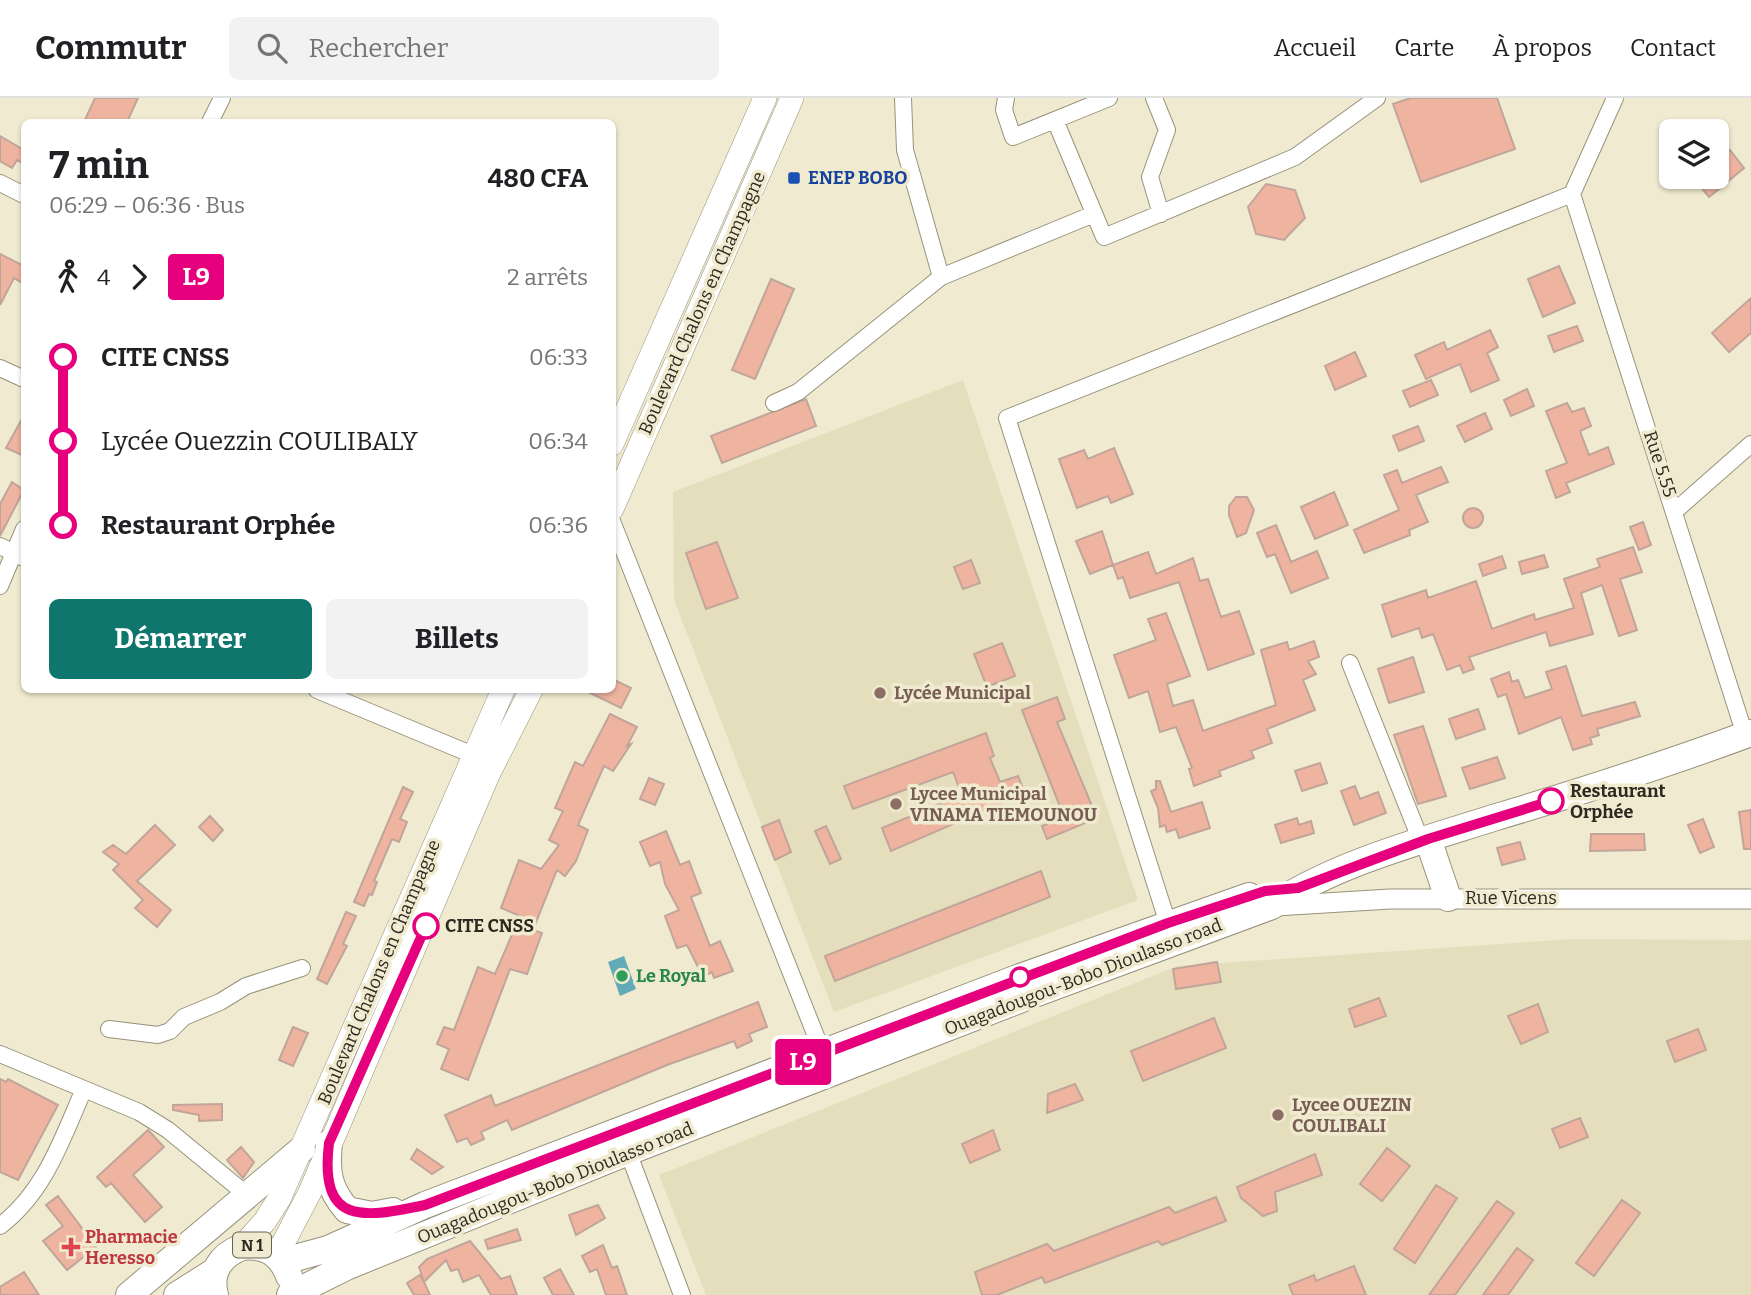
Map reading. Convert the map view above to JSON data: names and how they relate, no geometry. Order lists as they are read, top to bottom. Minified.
{"streets":{"highway":["Ouagadougou-Bobo Dioulasso road","N 1"],"main road":["Boulevard Chalons en Champagne"],"street":["Rue 5.55","Rue Vicens"]},"crossings":[["Boulevard Chalons en Champagne","Ouagadougou-Bobo Dioulasso road"],["Boulevard Chalons en Champagne","N 1"],["Rue 5.55","N 1"],["Rue Vicens","Ouagadougou-Bobo Dioulasso road"],["Ouagadougou-Bobo Dioulasso road","N 1"]],"places":{"transit":["ENEP BOBO"],"other":["Lycée Municipal","Restaurant Orphée","Lycee Municipal VINAMA TIEMOUNOU","CITE CNSS","Le Royal","Lycee OUEZIN COULIBALI"],"health":["Pharmacie Heresso"]},"lines":["bus line L9"],"page":{"header":"Commutr","search":"Rechercher","nav":["Accueil","Carte","À propos","Contact"],"on_map":"L9","heading":["7 min","06:29 – 06:36 · Bus","480 CFA"],"legs":["4","L9","2 arrêts"],"list":[{"name":"CITE CNSS","value":"06:33"},{"name":"Lycée Ouezzin COULIBALY","value":"06:34"},{"name":"Restaurant Orphée","value":"06:36"}],"buttons":["Démarrer","Billets"]}}
